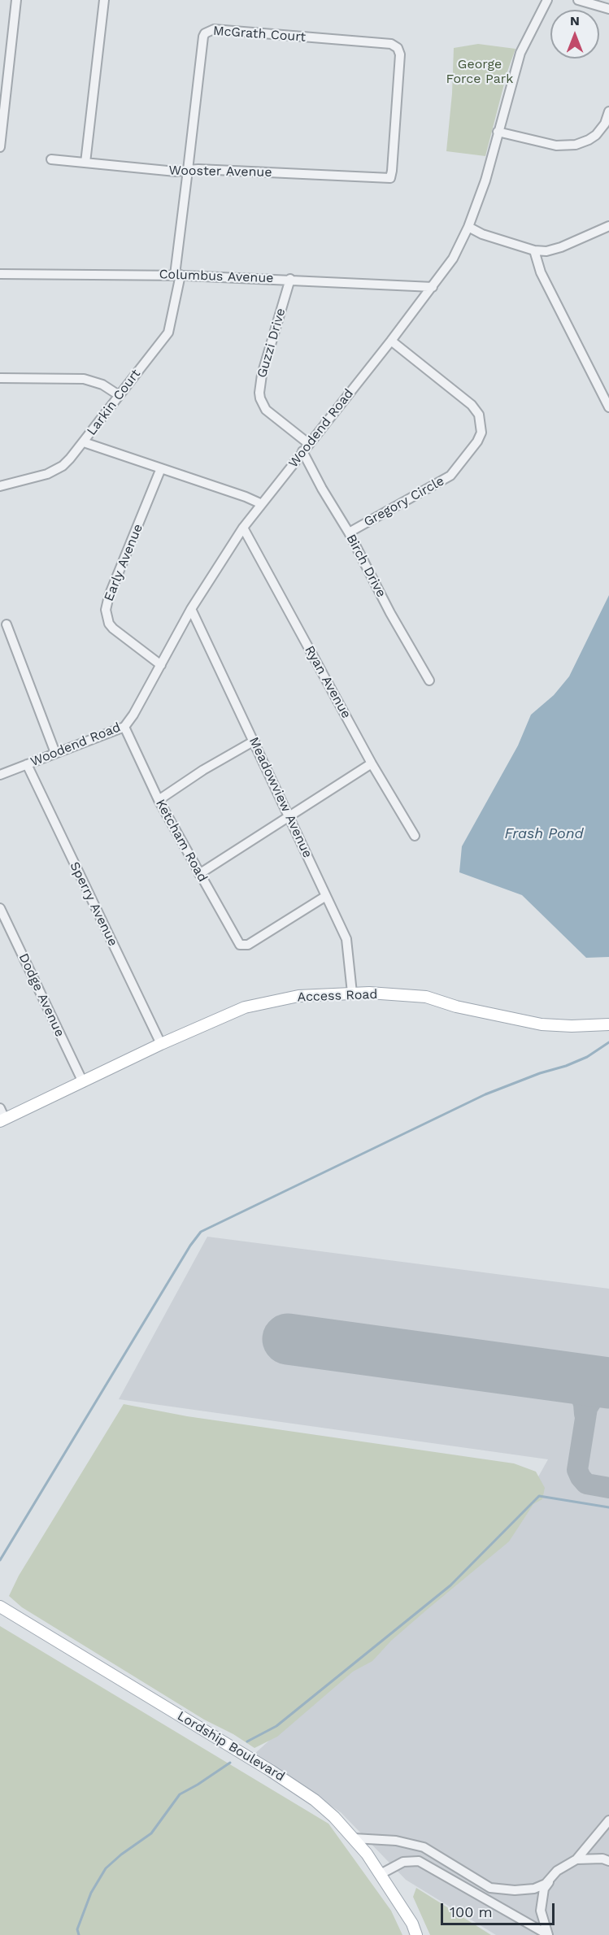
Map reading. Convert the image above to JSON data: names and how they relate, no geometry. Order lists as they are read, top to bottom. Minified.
{"streets":{"main road":["Access Road","Lordship Boulevard"],"street":["McGrath Court","Wooster Avenue","Columbus Avenue","Guzzi Drive","Larkin Court","Woodend Road","Gregory Circle","Early Avenue","Birch Drive","Ryan Avenue","Meadowview Avenue","Ketcham Road","Sperry Avenue","Dodge Avenue"]},"crossings":[["McGrath Court","Wooster Avenue"],["McGrath Court","Columbus Avenue"],["McGrath Court","Larkin Court"],["Columbus Avenue","Guzzi Drive"],["Columbus Avenue","Larkin Court"],["Columbus Avenue","Woodend Road"],["Guzzi Drive","Woodend Road"],["Woodend Road","Gregory Circle"],["Woodend Road","Early Avenue"],["Woodend Road","Birch Drive"],["Woodend Road","Ryan Avenue"],["Woodend Road","Meadowview Avenue"],["Woodend Road","Ketcham Road"],["Woodend Road","Sperry Avenue"],["Gregory Circle","Birch Drive"],["Meadowview Avenue","Ketcham Road"],["Meadowview Avenue","Access Road"],["Sperry Avenue","Access Road"],["Dodge Avenue","Access Road"]],"water":["Frash Pond"],"parks":["George Force Park"],"scale_bar":"100 m","north":"top"}
